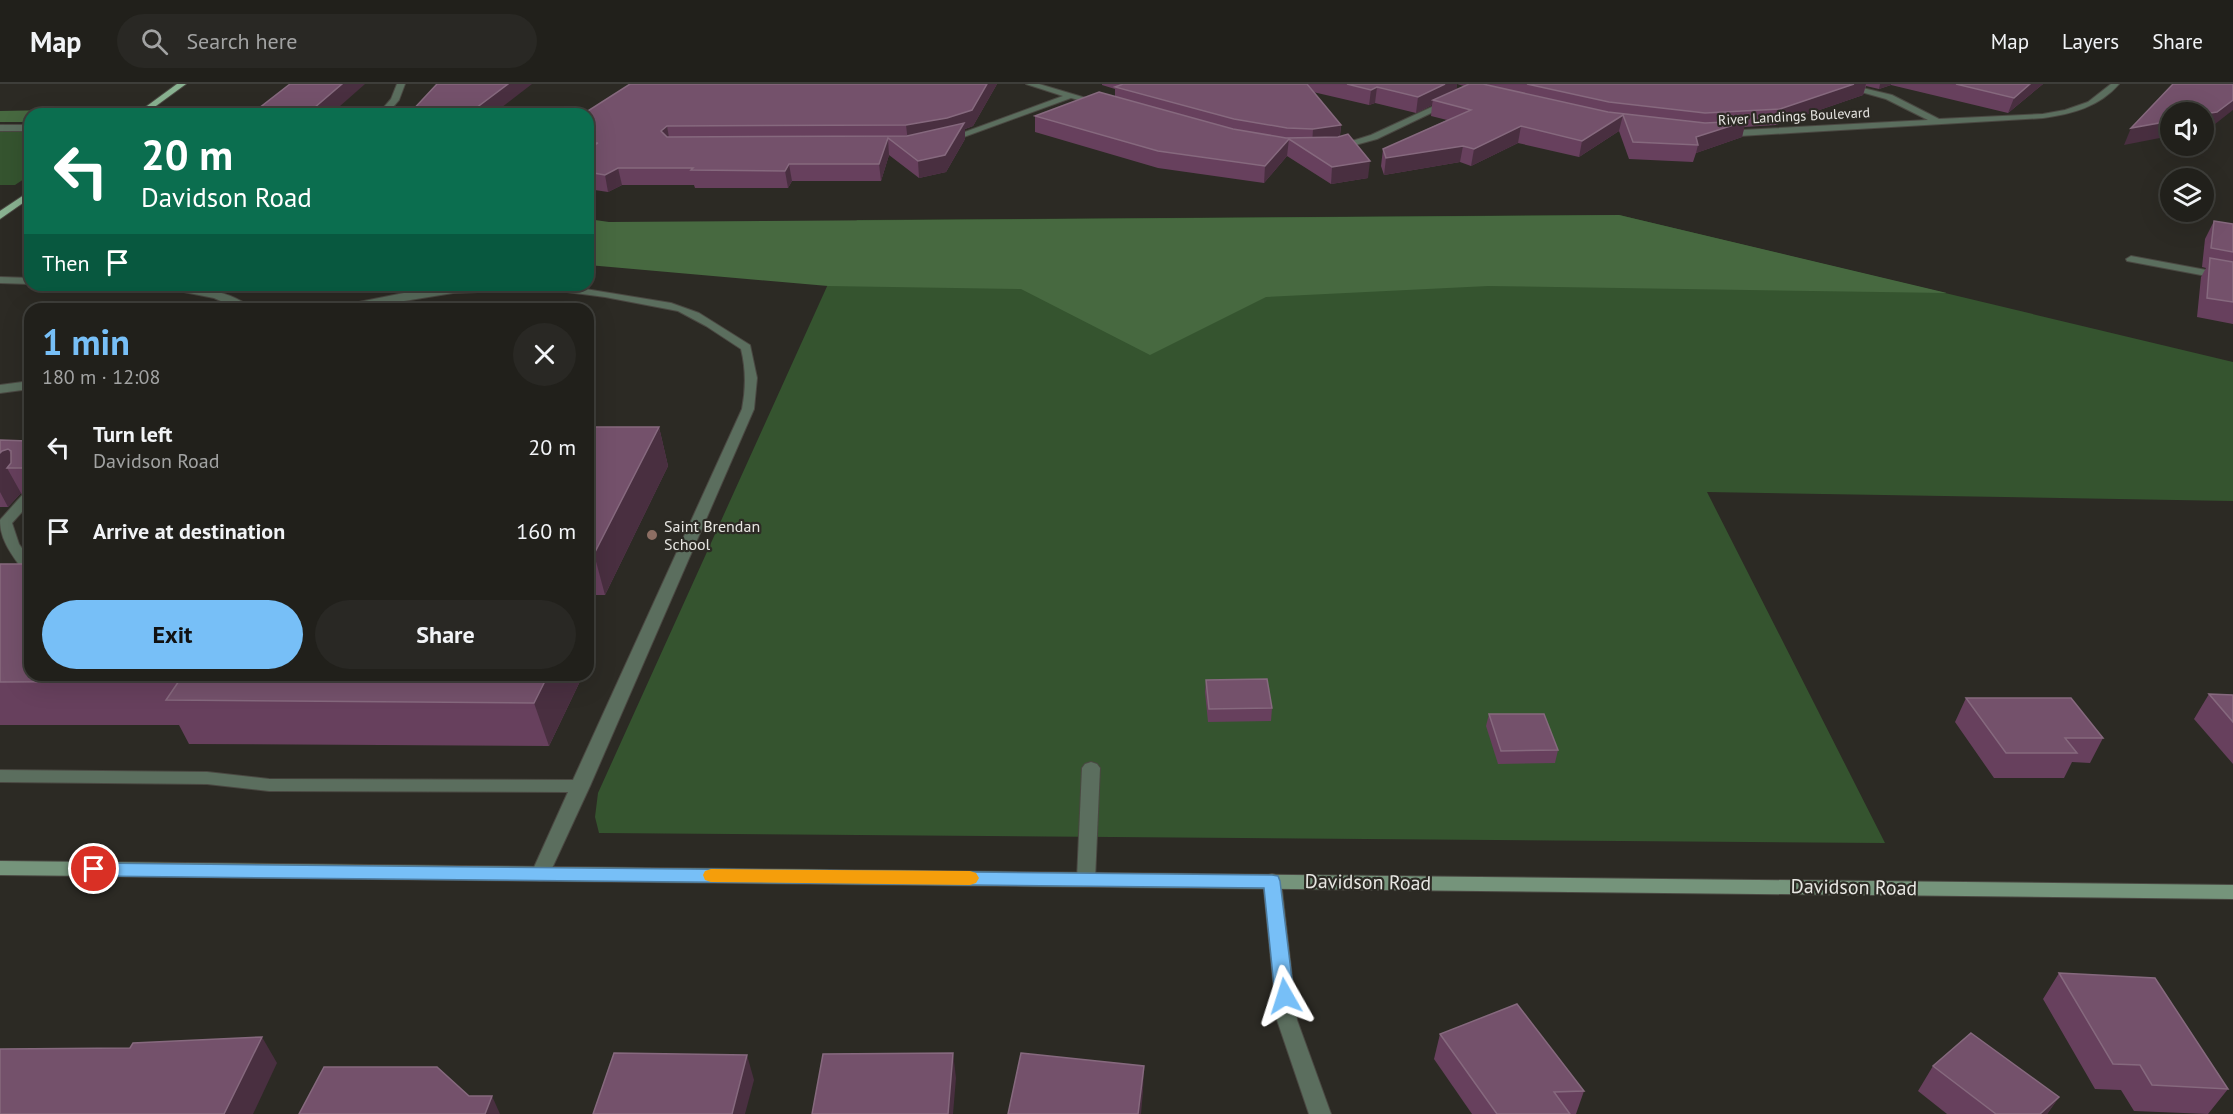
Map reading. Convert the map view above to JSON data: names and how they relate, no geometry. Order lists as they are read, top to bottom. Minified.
{"streets":{"main road":["Davidson Road"],"street":["River Landings Boulevard"]},"places":["Saint Brendan School"],"page":{"header":"Map","search":"Search here","nav":["Map","Layers","Share"],"turn":["20 m","Davidson Road"],"then":"Then","heading":["1 min","180 m · 12:08"],"list":[{"name":"Turn left","note":"Davidson Road","value":"20 m"},{"name":"Arrive at destination","value":"160 m"}],"buttons":["Exit","Share"]}}
